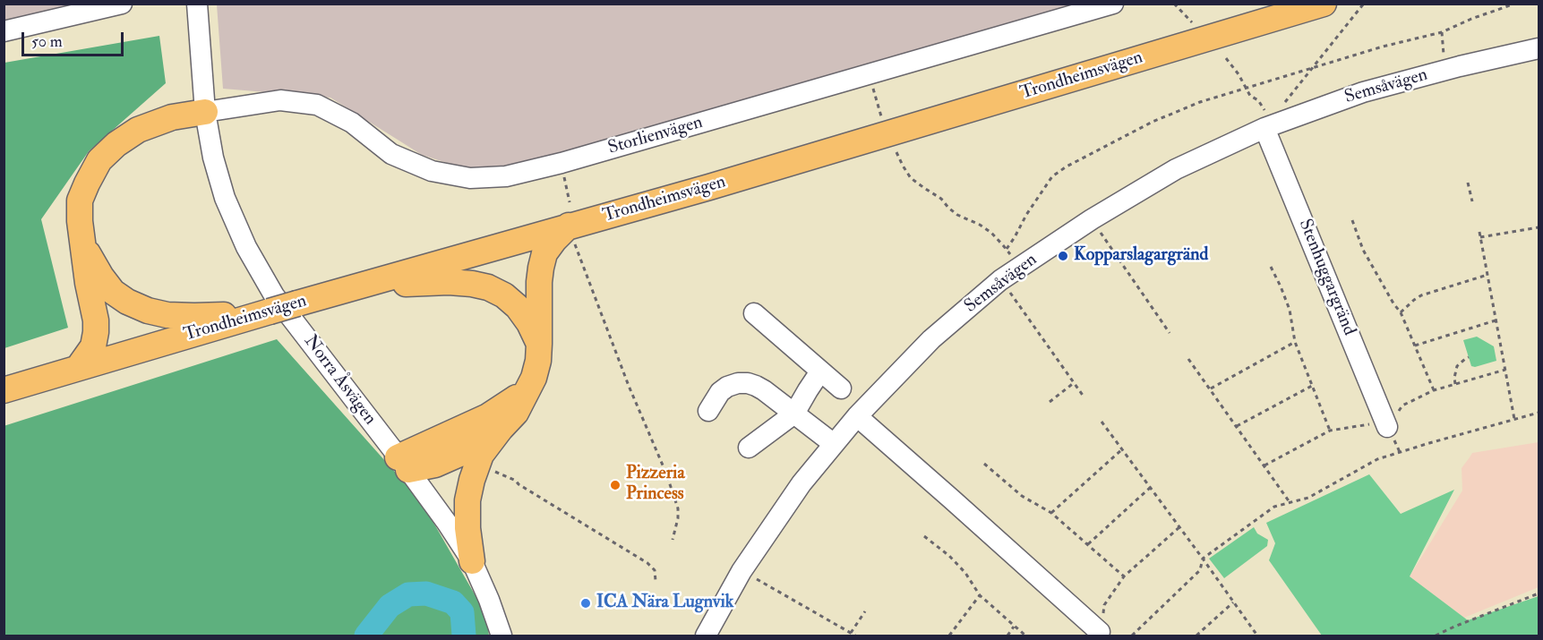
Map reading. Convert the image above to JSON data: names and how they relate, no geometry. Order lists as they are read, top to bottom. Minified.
{"streets":{"main road":["Trondheimsvägen"],"street":["Semsåvägen","Storlienvägen","Stenhuggargränd","Norra Åsvägen"]},"crossings":[["Trondheimsvägen","Norra Åsvägen"],["Semsåvägen","Stenhuggargränd"],["Storlienvägen","Norra Åsvägen"]],"places":["Kopparslagargränd","Pizzeria Princess","ICA Nära Lugnvik"],"scale_bar":"50 m"}
